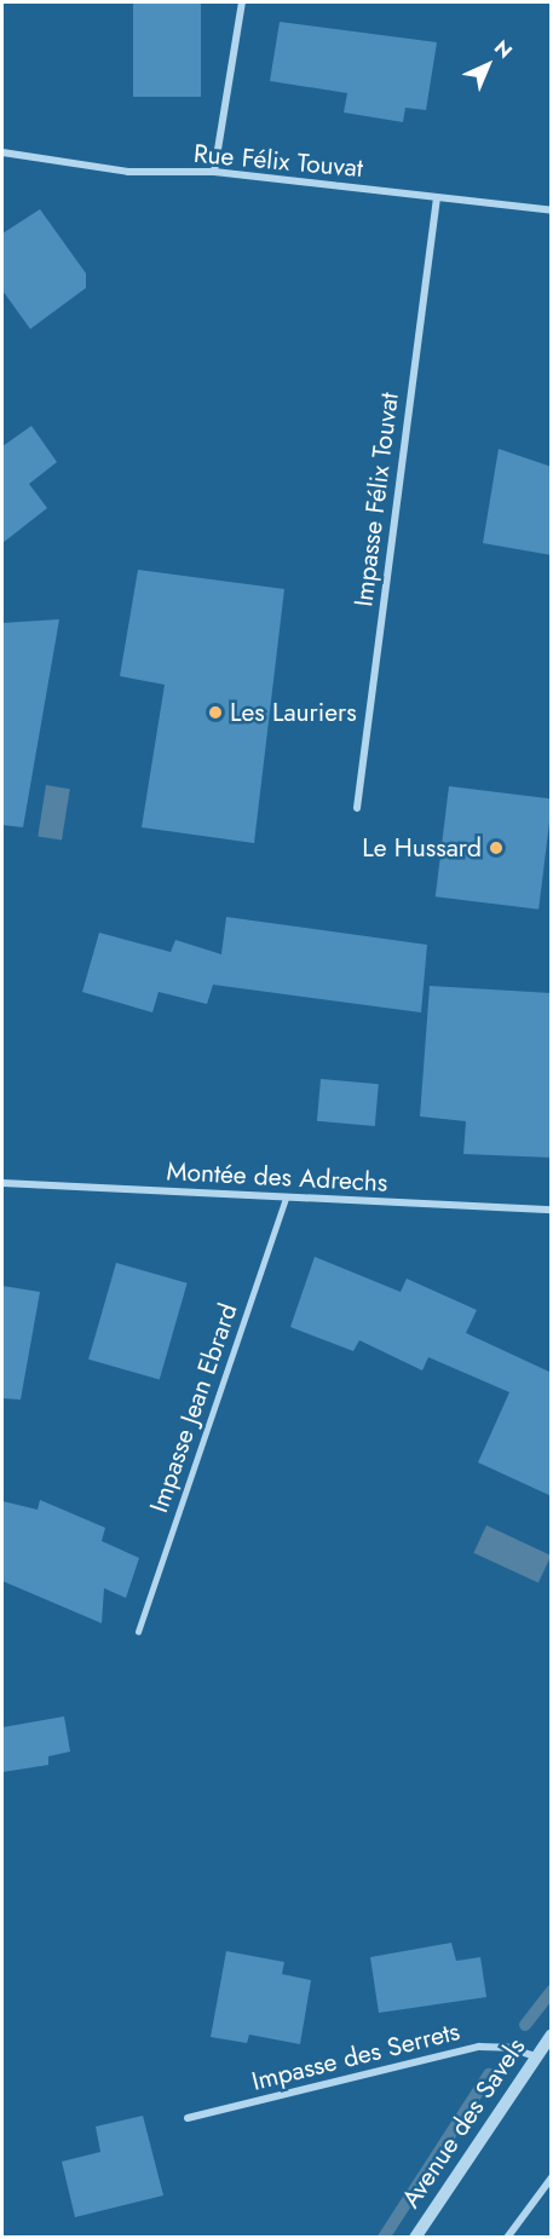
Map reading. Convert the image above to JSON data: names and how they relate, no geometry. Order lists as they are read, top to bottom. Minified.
{"streets":{"street":["Rue Félix Touvat","Impasse Félix Touvat","Montée des Adrechs","Impasse des Serrets","Avenue des Savels"],"lane":["Impasse Jean Ebrard"]},"crossings":[["Rue Félix Touvat","Impasse Félix Touvat"],["Montée des Adrechs","Impasse Jean Ebrard"],["Impasse des Serrets","Avenue des Savels"]],"places":["Les Lauriers","Le Hussard"],"north":"top right"}
